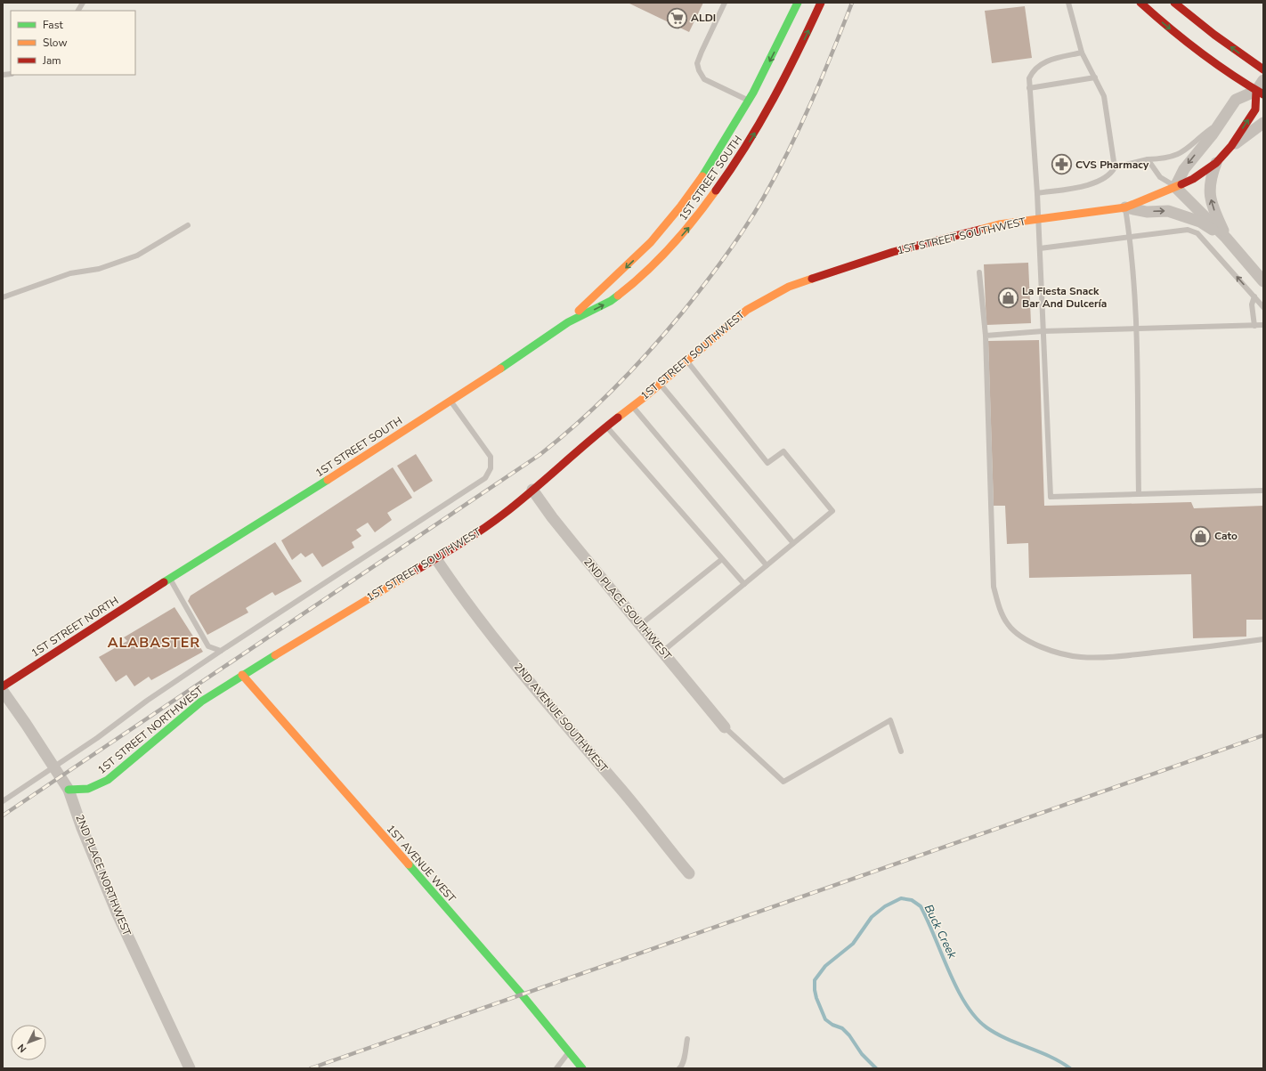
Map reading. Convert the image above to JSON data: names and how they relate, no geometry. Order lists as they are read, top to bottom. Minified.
{"streets":{"street":["1ST STREET SOUTH","1ST STREET SOUTHWEST","2ND PLACE SOUTHWEST","1ST STREET NORTH","2ND AVENUE SOUTHWEST","1ST STREET NORTHWEST","1ST AVENUE WEST","2ND PLACE NORTHWEST"]},"crossings":[["1ST STREET SOUTH","1ST STREET NORTH"],["1ST STREET SOUTHWEST","2ND PLACE SOUTHWEST"],["1ST STREET SOUTHWEST","2ND AVENUE SOUTHWEST"],["1ST STREET SOUTHWEST","1ST STREET NORTHWEST"],["1ST STREET SOUTHWEST","1ST AVENUE WEST"],["1ST STREET NORTHWEST","1ST AVENUE WEST"],["1ST STREET NORTHWEST","2ND PLACE NORTHWEST"]],"districts":["ALABASTER"],"water":["Buck Creek"],"places":{"supermarket":["ALDI"],"pharmacy":["CVS Pharmacy"],"shop":["La Fiesta Snack Bar And Dulcería","Cato"]},"legend":["Fast","Slow","Jam"],"north":"bottom left"}
